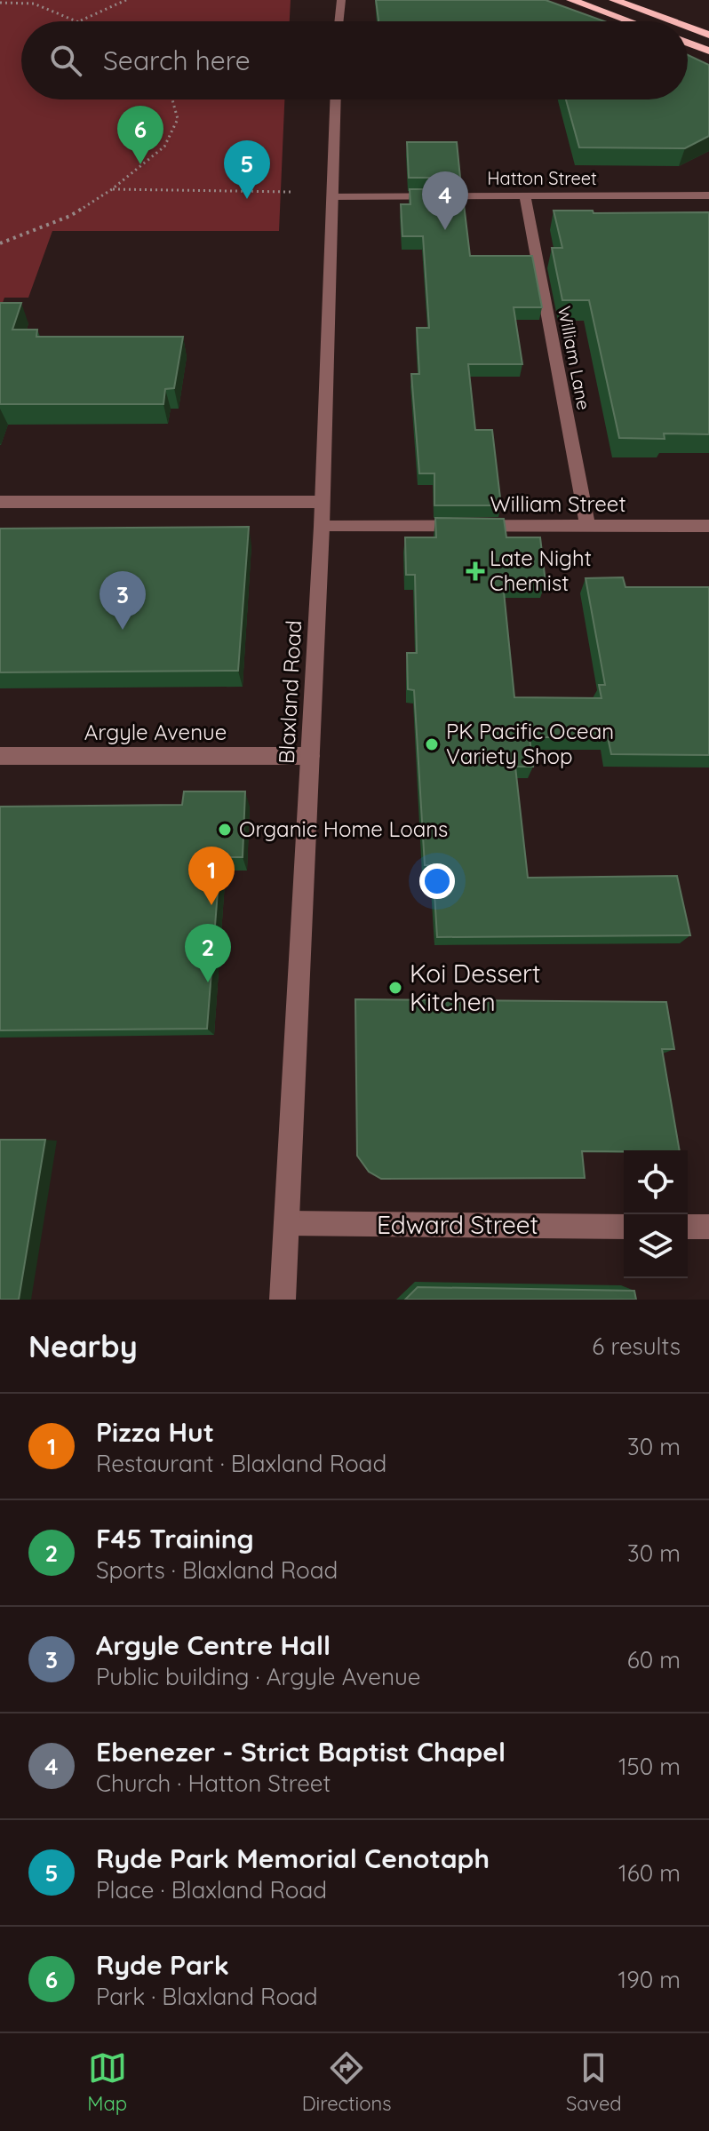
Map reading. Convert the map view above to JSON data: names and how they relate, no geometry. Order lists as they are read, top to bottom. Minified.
{"streets":{"street":["Hatton Street","William Lane","William Street","Blaxland Road","Argyle Avenue","Edward Street"]},"crossings":[["Hatton Street","William Lane"],["Hatton Street","Blaxland Road"],["William Lane","William Street"],["William Street","Blaxland Road"],["Blaxland Road","Argyle Avenue"],["Blaxland Road","Edward Street"]],"places":{"health":["Late Night Chemist"],"other":["PK Pacific Ocean Variety Shop","Organic Home Loans","Koi Dessert Kitchen"]},"page":{"search":"Search here","pins":["6","5","4","3","1","2"],"heading":["Nearby","6 results"],"list":[{"mark":"1","name":"Pizza Hut","note":"Restaurant · Blaxland Road","value":"30 m"},{"mark":"2","name":"F45 Training","note":"Sports · Blaxland Road","value":"30 m"},{"mark":"3","name":"Argyle Centre Hall","note":"Public building · Argyle Avenue","value":"60 m"},{"mark":"4","name":"Ebenezer - Strict Baptist Chapel","note":"Church · Hatton Street","value":"150 m"},{"mark":"5","name":"Ryde Park Memorial Cenotaph","note":"Place · Blaxland Road","value":"160 m"},{"mark":"6","name":"Ryde Park","note":"Park · Blaxland Road","value":"190 m"}],"nav":["Map","Directions","Saved"]}}
